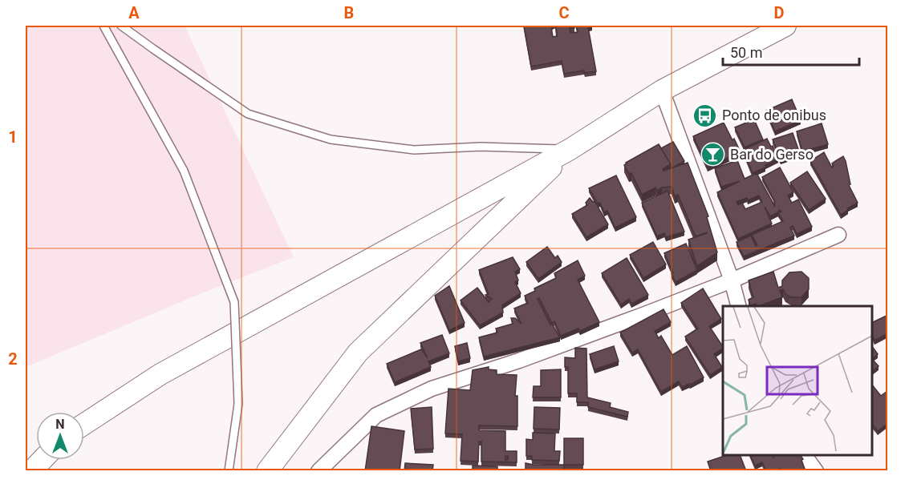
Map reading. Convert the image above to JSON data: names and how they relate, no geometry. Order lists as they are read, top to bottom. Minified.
{"places":{"bus stop":["Ponto de onibus"],"bar":["Bar do Gerso"]},"scale_bar":"50 m","north":"top","grid":{"columns":["A","B","C","D"],"rows":["1","2"]}}
